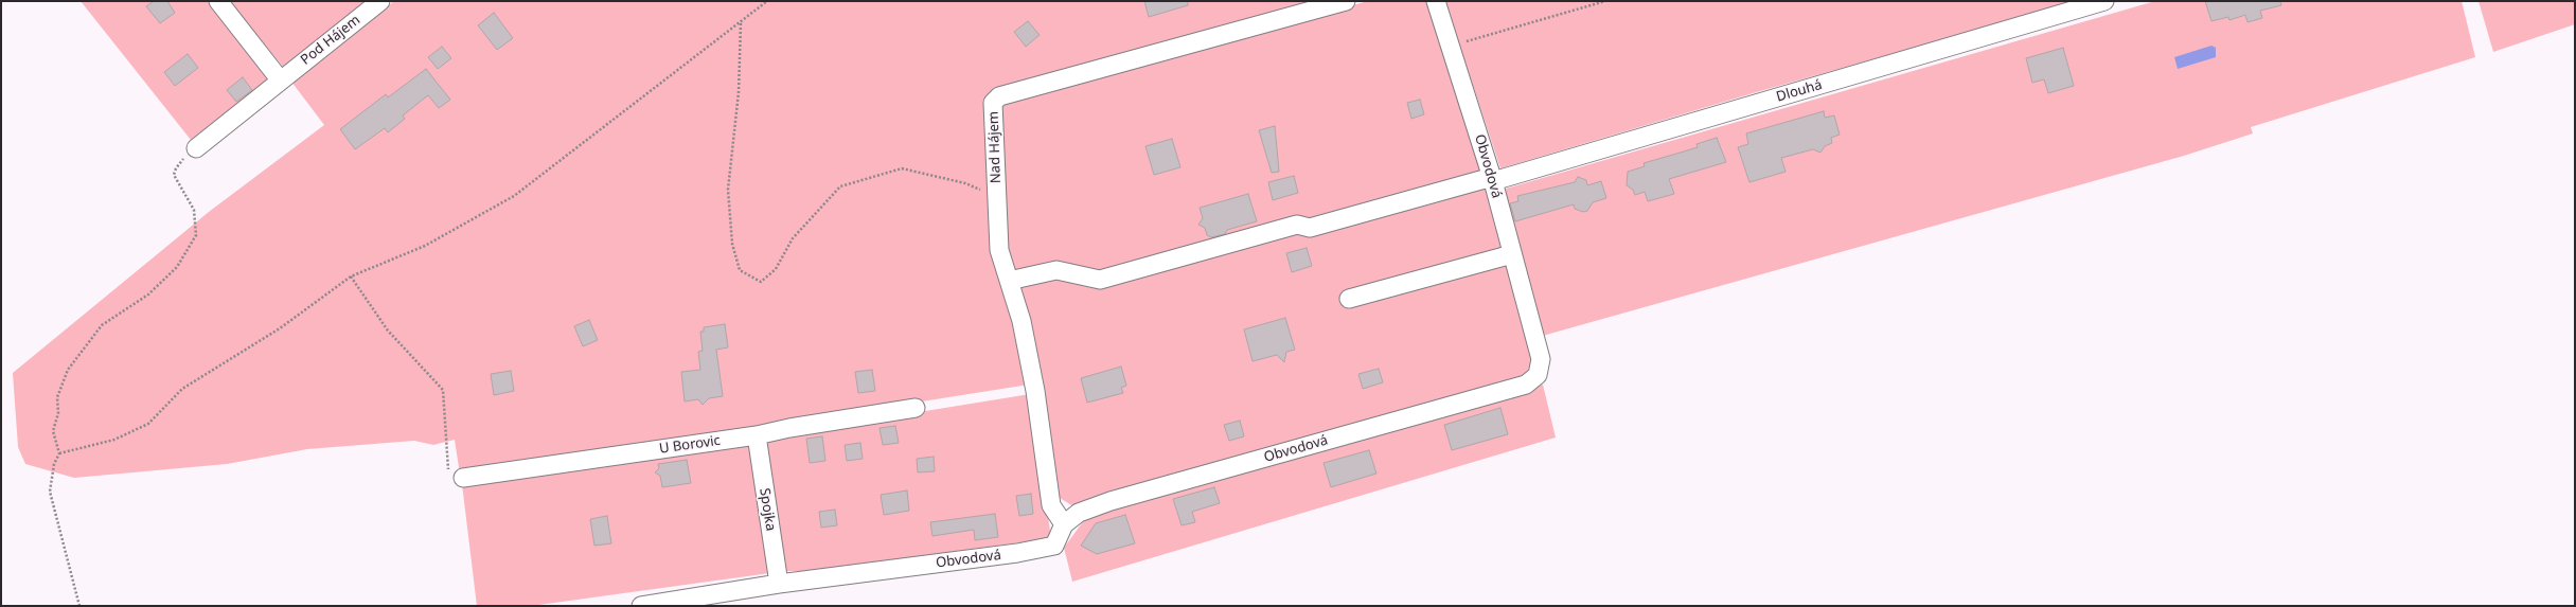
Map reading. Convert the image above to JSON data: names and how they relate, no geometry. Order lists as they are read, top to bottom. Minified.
{"streets":{"street":["Pod Hájem","Dlouhá","Nad Hájem","Obvodová","U Borovic","Spojka"]},"crossings":[["Dlouhá","Nad Hájem"],["Dlouhá","Obvodová"],["Nad Hájem","Obvodová"],["Obvodová","Spojka"],["U Borovic","Spojka"]]}
